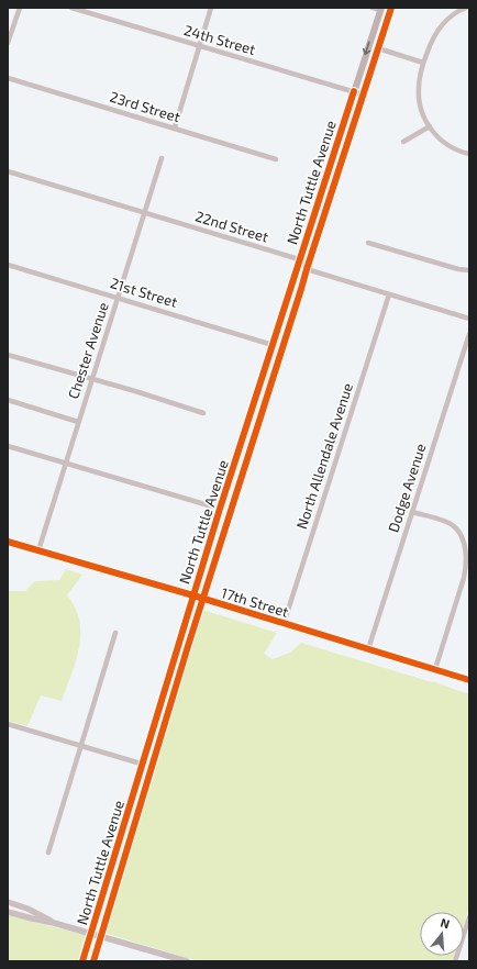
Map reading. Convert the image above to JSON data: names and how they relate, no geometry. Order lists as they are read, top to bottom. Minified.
{"streets":{"main road":["North Tuttle Avenue","17th Street"],"street":["24th Street","23rd Street","22nd Street","21st Street","Chester Avenue","North Allendale Avenue","Dodge Avenue"]},"crossings":[["24th Street","North Tuttle Avenue"],["North Tuttle Avenue","22nd Street"],["North Tuttle Avenue","21st Street"],["North Tuttle Avenue","17th Street"],["22nd Street","Chester Avenue"],["21st Street","Chester Avenue"],["Chester Avenue","17th Street"],["North Allendale Avenue","17th Street"],["Dodge Avenue","17th Street"]],"north":"top"}
